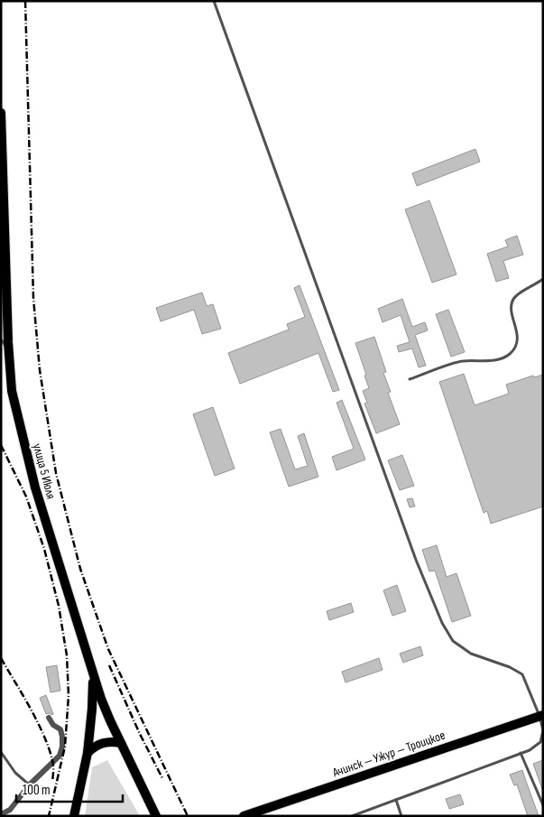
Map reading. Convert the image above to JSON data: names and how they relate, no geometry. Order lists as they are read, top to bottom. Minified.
{"streets":{"main road":["улица 5 Июля","Ачинск — Ужур — Троицкое"]},"scale_bar":"100 m"}
